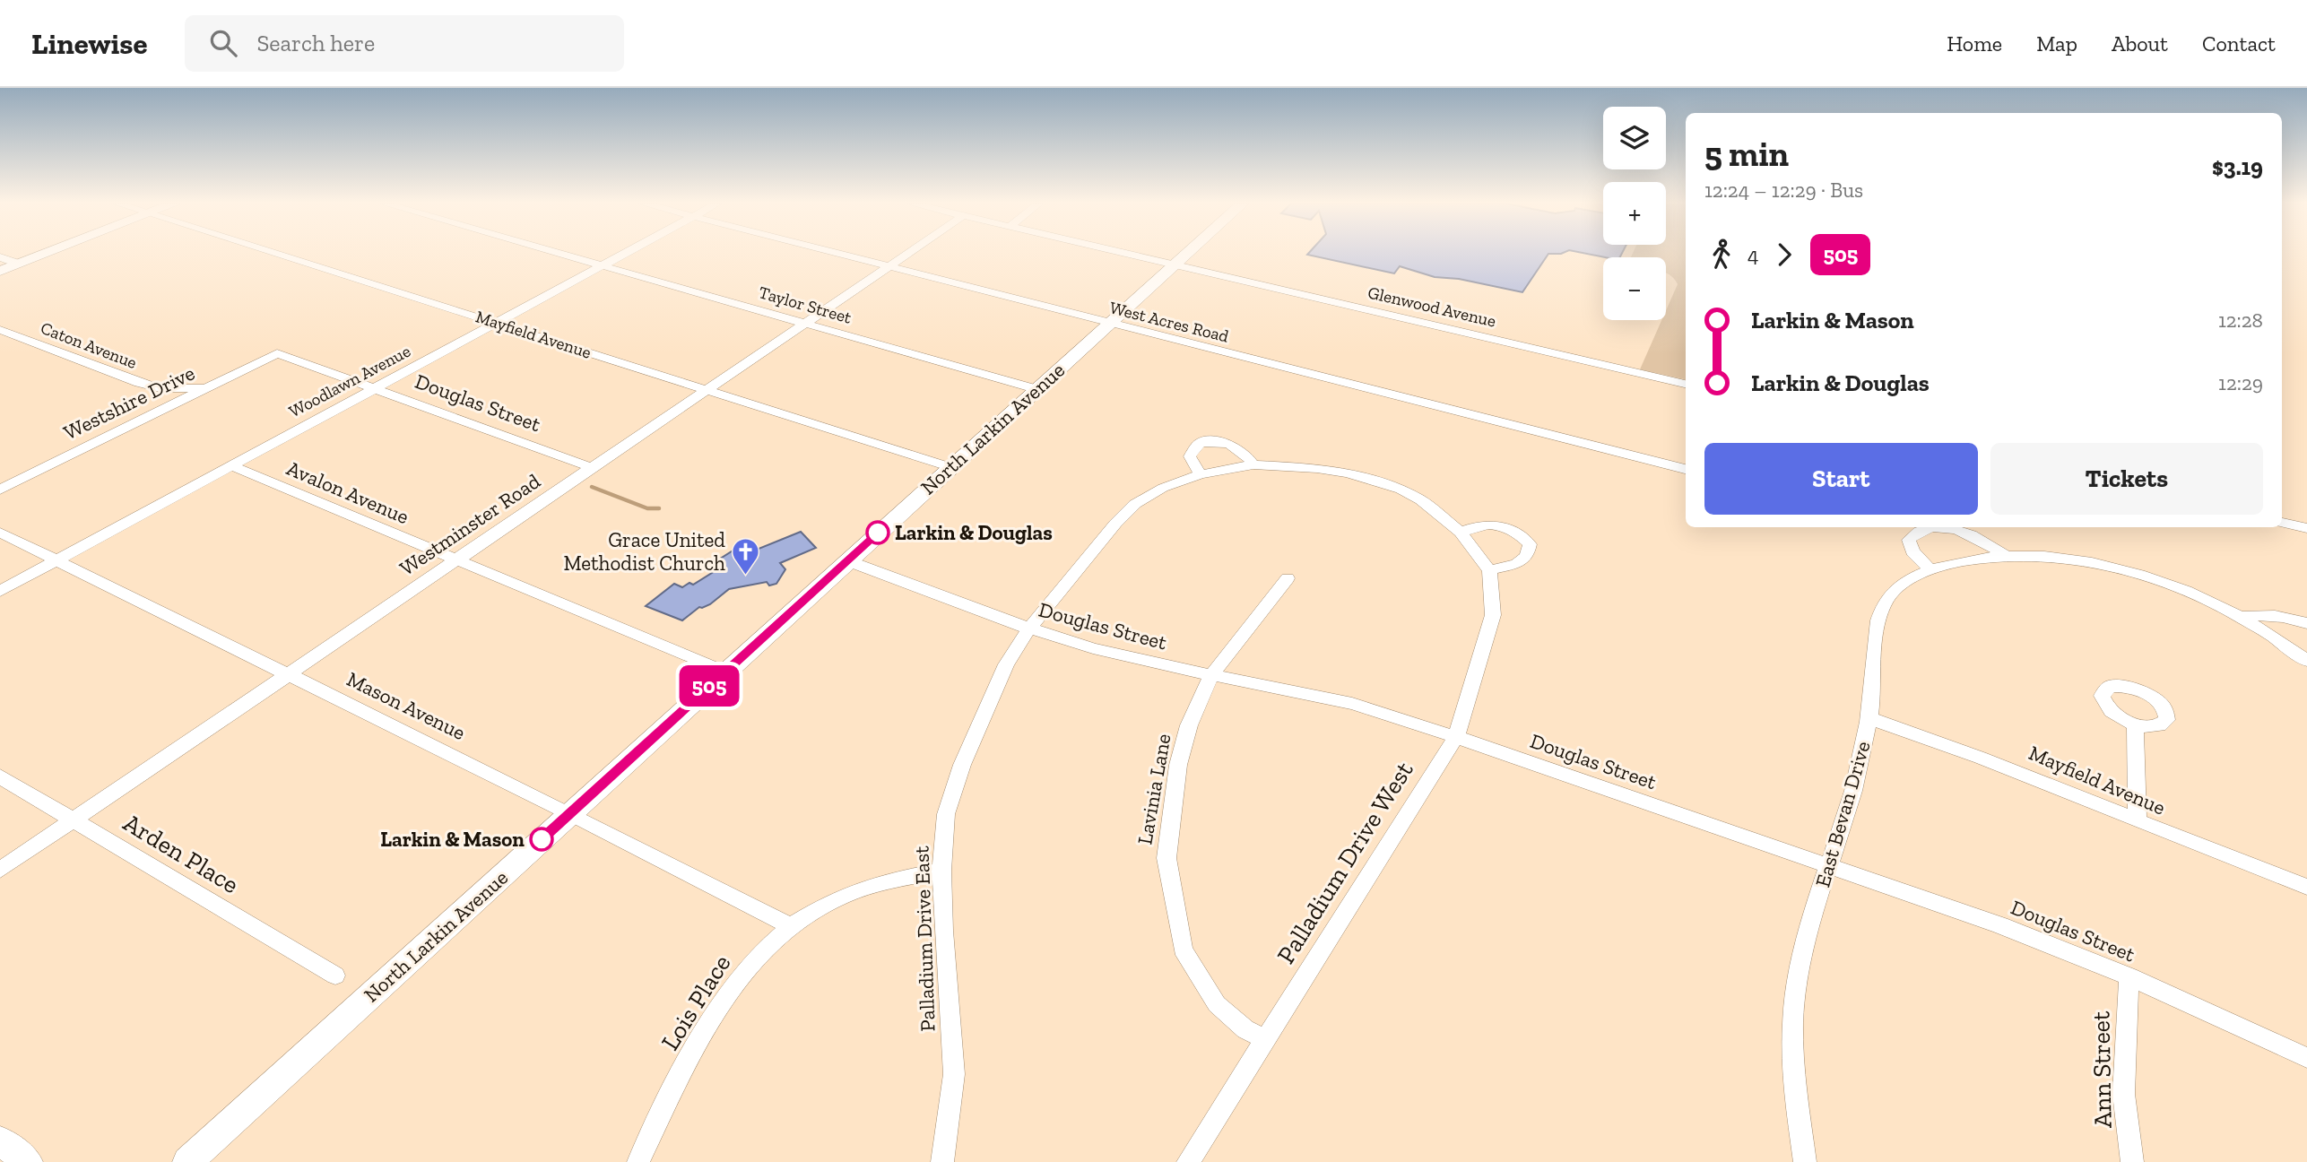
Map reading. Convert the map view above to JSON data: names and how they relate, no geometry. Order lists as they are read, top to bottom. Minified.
{"streets":{"main road":["North Larkin Avenue"],"street":["Taylor Street","Glenwood Avenue","West Acres Road","Mayfield Avenue","Caton Avenue","Woodlawn Avenue","Westshire Drive","Douglas Street","Avalon Avenue","Westminster Road","Mason Avenue","Lavinia Lane","East Bevan Drive","Arden Place","Palladium Drive West","Palladium Drive East","Lois Place","Ann Street"]},"crossings":[["Taylor Street","Woodlawn Avenue"],["Taylor Street","North Larkin Avenue"],["Taylor Street","Westminster Road"],["Glenwood Avenue","North Larkin Avenue"],["West Acres Road","North Larkin Avenue"],["West Acres Road","Westminster Road"],["Mayfield Avenue","Woodlawn Avenue"],["Mayfield Avenue","North Larkin Avenue"],["Mayfield Avenue","Westminster Road"],["Mayfield Avenue","East Bevan Drive"],["Caton Avenue","Westshire Drive"],["Woodlawn Avenue","Douglas Street"],["Woodlawn Avenue","Avalon Avenue"],["Woodlawn Avenue","Mason Avenue"],["Westshire Drive","Douglas Street"],["Douglas Street","North Larkin Avenue"],["Douglas Street","Westminster Road"],["Douglas Street","Lavinia Lane"],["Douglas Street","East Bevan Drive"],["Douglas Street","Palladium Drive West"],["Douglas Street","Palladium Drive East"],["Douglas Street","Ann Street"],["North Larkin Avenue","Avalon Avenue"],["North Larkin Avenue","Mason Avenue"],["Avalon Avenue","Westminster Road"],["Westminster Road","Mason Avenue"],["Westminster Road","Arden Place"],["Mason Avenue","Lois Place"],["Lavinia Lane","Palladium Drive West"],["Palladium Drive East","Lois Place"]],"places":{"other":["Larkin & Douglas","Larkin & Mason"],"church":["Grace United Methodist Church"]},"lines":["bus line 505"],"page":{"header":"Linewise","search":"Search here","nav":["Home","Map","About","Contact"],"on_map":"505","map_buttons":["+","−"],"heading":["5 min","12:24 – 12:29 · Bus","$3.19"],"legs":["4","505"],"list":[{"name":"Larkin & Mason","value":"12:28"},{"name":"Larkin & Douglas","value":"12:29"}],"buttons":["Start","Tickets"]}}
